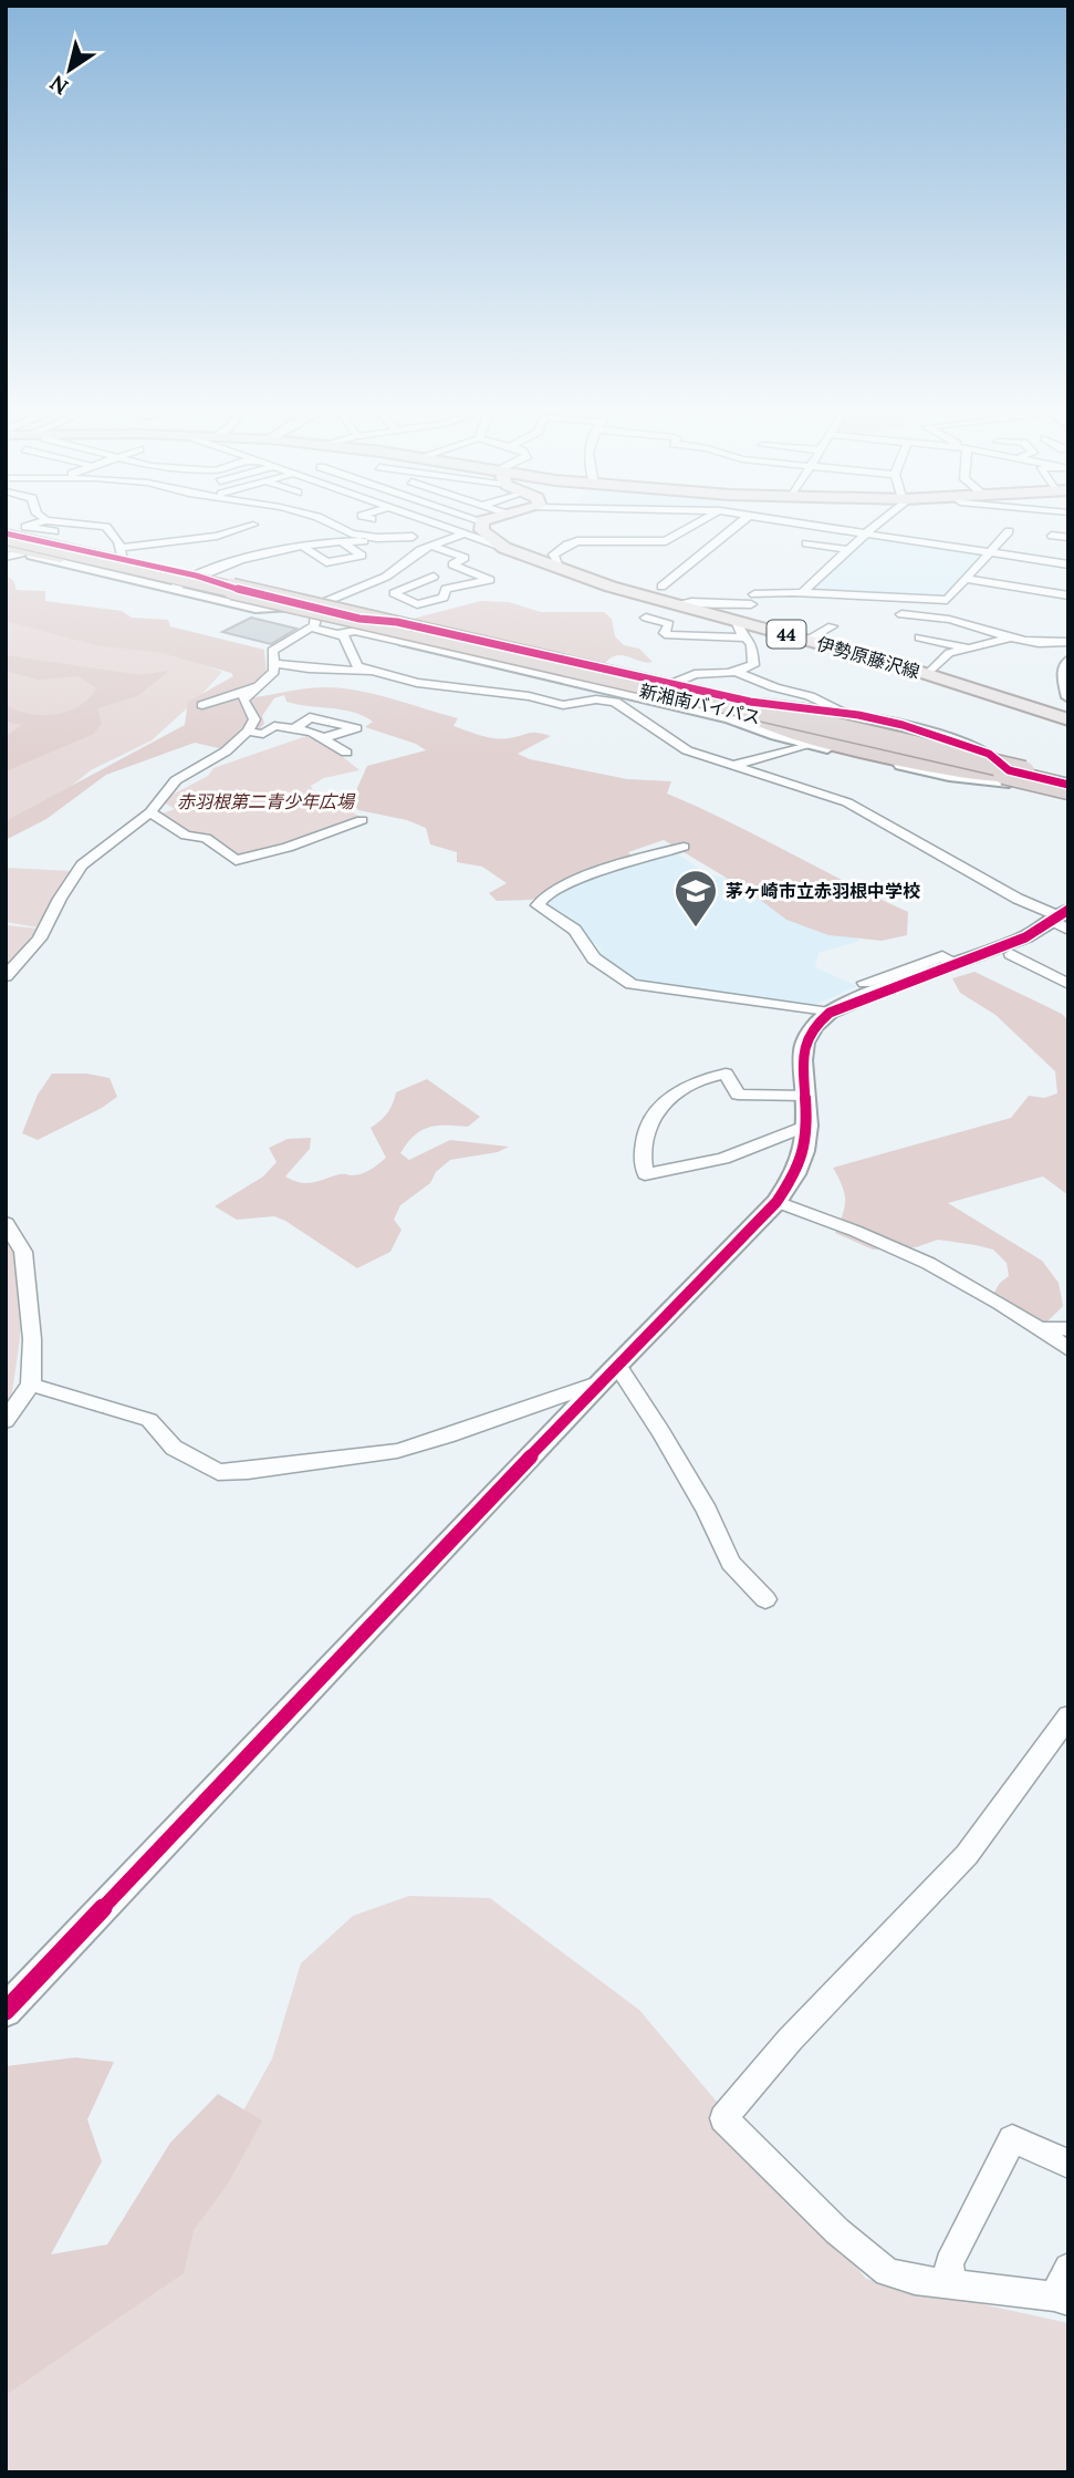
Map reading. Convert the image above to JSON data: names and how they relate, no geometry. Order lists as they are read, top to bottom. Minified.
{"streets":{"highway":["新湘南バイパス"],"main road":["44","伊勢原藤沢線"]},"parks":["赤羽根第二青少年広場"],"places":{"school or university":["茅ヶ崎市立赤羽根中学校"]},"north":"bottom left"}
